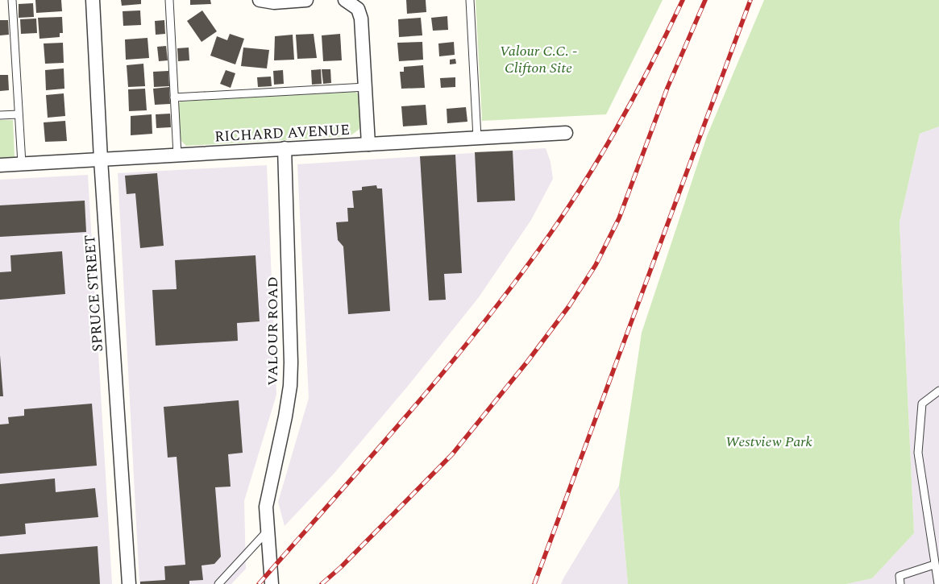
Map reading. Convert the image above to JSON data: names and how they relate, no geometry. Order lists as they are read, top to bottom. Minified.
{"streets":{"street":["RICHARD AVENUE","SPRUCE STREET","VALOUR ROAD"]},"crossings":[["RICHARD AVENUE","SPRUCE STREET"],["RICHARD AVENUE","VALOUR ROAD"]],"parks":["Valour C.C. - Clifton Site","Westview Park"]}
